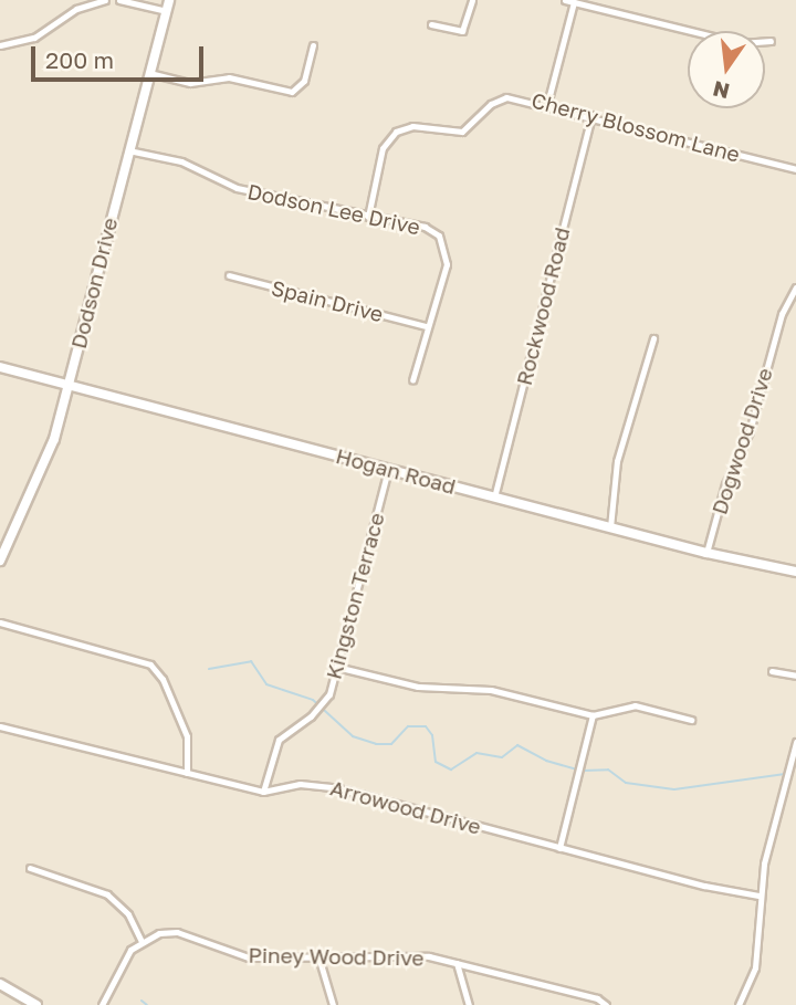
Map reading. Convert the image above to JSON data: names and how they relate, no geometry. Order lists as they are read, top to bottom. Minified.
{"streets":{"street":["Cherry Blossom Lane","Dodson Lee Drive","Dodson Drive","Spain Drive","Rockwood Road","Dogwood Drive","Hogan Road","Kingston Terrace","Arrowood Drive","Piney Wood Drive"]},"crossings":[["Cherry Blossom Lane","Dodson Lee Drive"],["Cherry Blossom Lane","Rockwood Road"],["Dodson Lee Drive","Dodson Drive"],["Dodson Lee Drive","Spain Drive"],["Dodson Drive","Hogan Road"],["Rockwood Road","Hogan Road"],["Dogwood Drive","Hogan Road"],["Hogan Road","Kingston Terrace"],["Kingston Terrace","Arrowood Drive"]],"scale_bar":"200 m","north":"bottom"}
